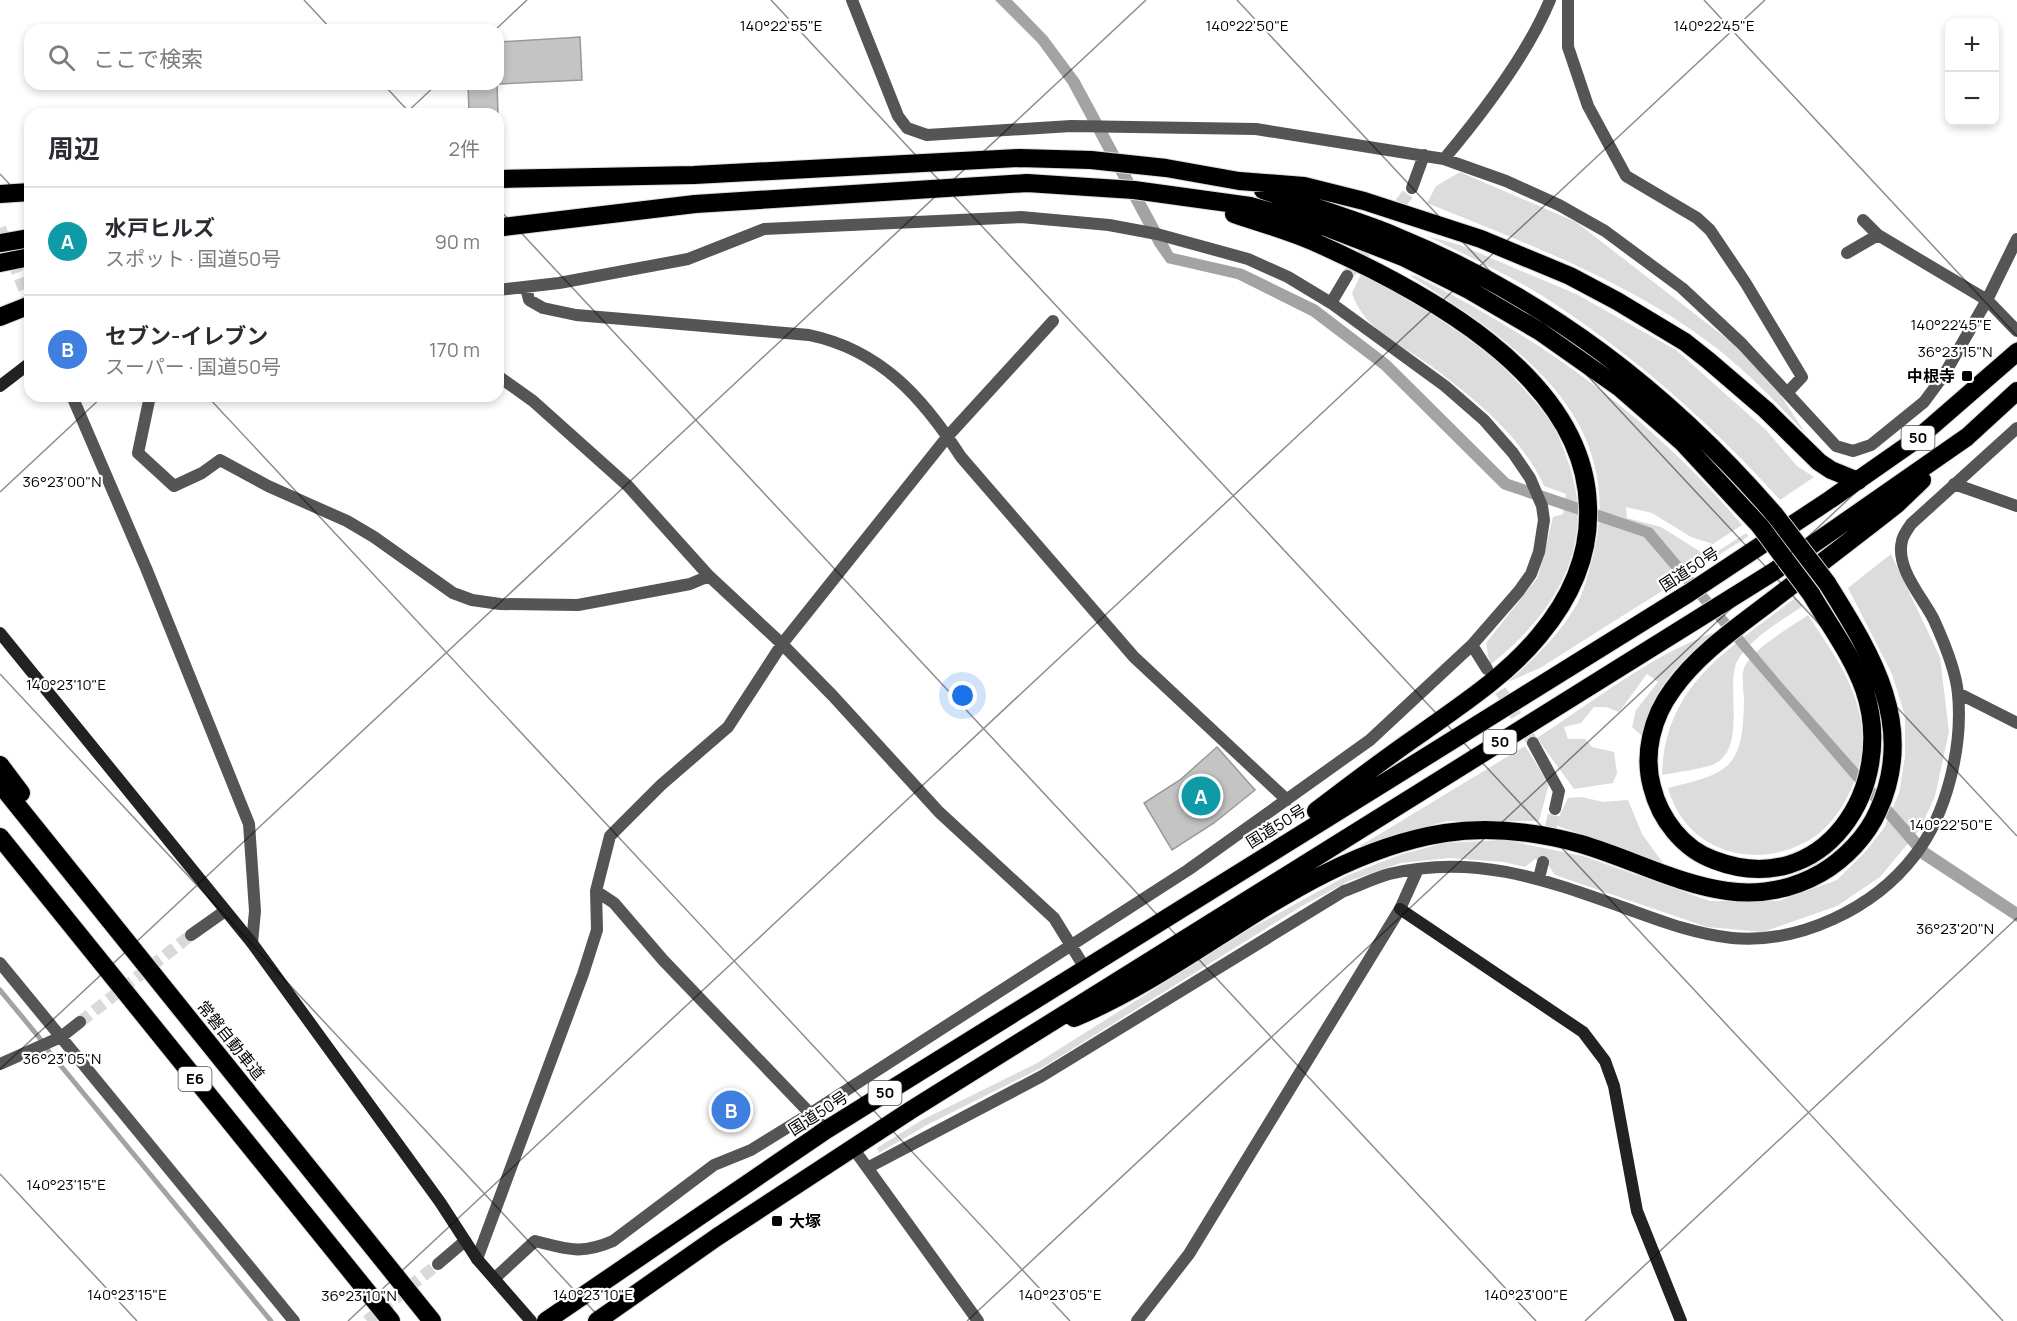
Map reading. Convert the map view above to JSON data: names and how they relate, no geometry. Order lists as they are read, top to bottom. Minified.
{"streets":{"highway":["50","国道50号","常磐自動車道","E6"]},"places":{"transit":["中根寺","大塚"]},"page":{"map_buttons":["+","−"],"search":"ここで検索","heading":["周辺","2件"],"list":[{"mark":"A","name":"水戸ヒルズ","note":"スポット · 国道50号","value":"90 m"},{"mark":"B","name":"セブン-イレブン","note":"スーパー · 国道50号","value":"170 m"}],"pins":["A","B"]},"coordinates":["140°22'55\"E","140°22'50\"E","140°22'45\"E","36°23'15\"N","36°23'00\"N","140°23'10\"E","36°23'20\"N","36°23'05\"N","140°23'15\"E","140°23'05\"E","140°23'00\"E","36°23'10\"N"]}
